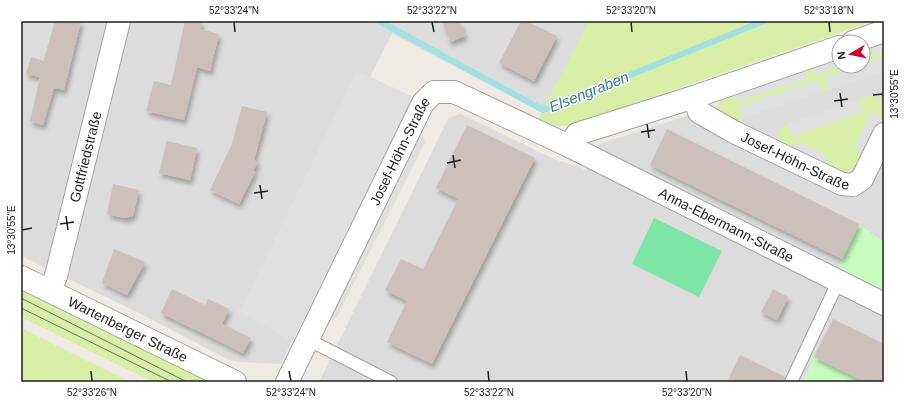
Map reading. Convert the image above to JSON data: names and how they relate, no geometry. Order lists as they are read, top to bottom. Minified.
{"streets":{"street":["Josef-Höhn-Straße","Gottfriedstraße","Anna-Ebermann-Straße","Wartenberger Straße"]},"crossings":[["Josef-Höhn-Straße","Anna-Ebermann-Straße"],["Gottfriedstraße","Wartenberger Straße"]],"water":["Elsengraben"],"north":"left","coordinates":["52°33'24\"N","52°33'22\"N","52°33'20\"N","52°33'18\"N","13°30'55\"E","52°33'26\"N"]}
